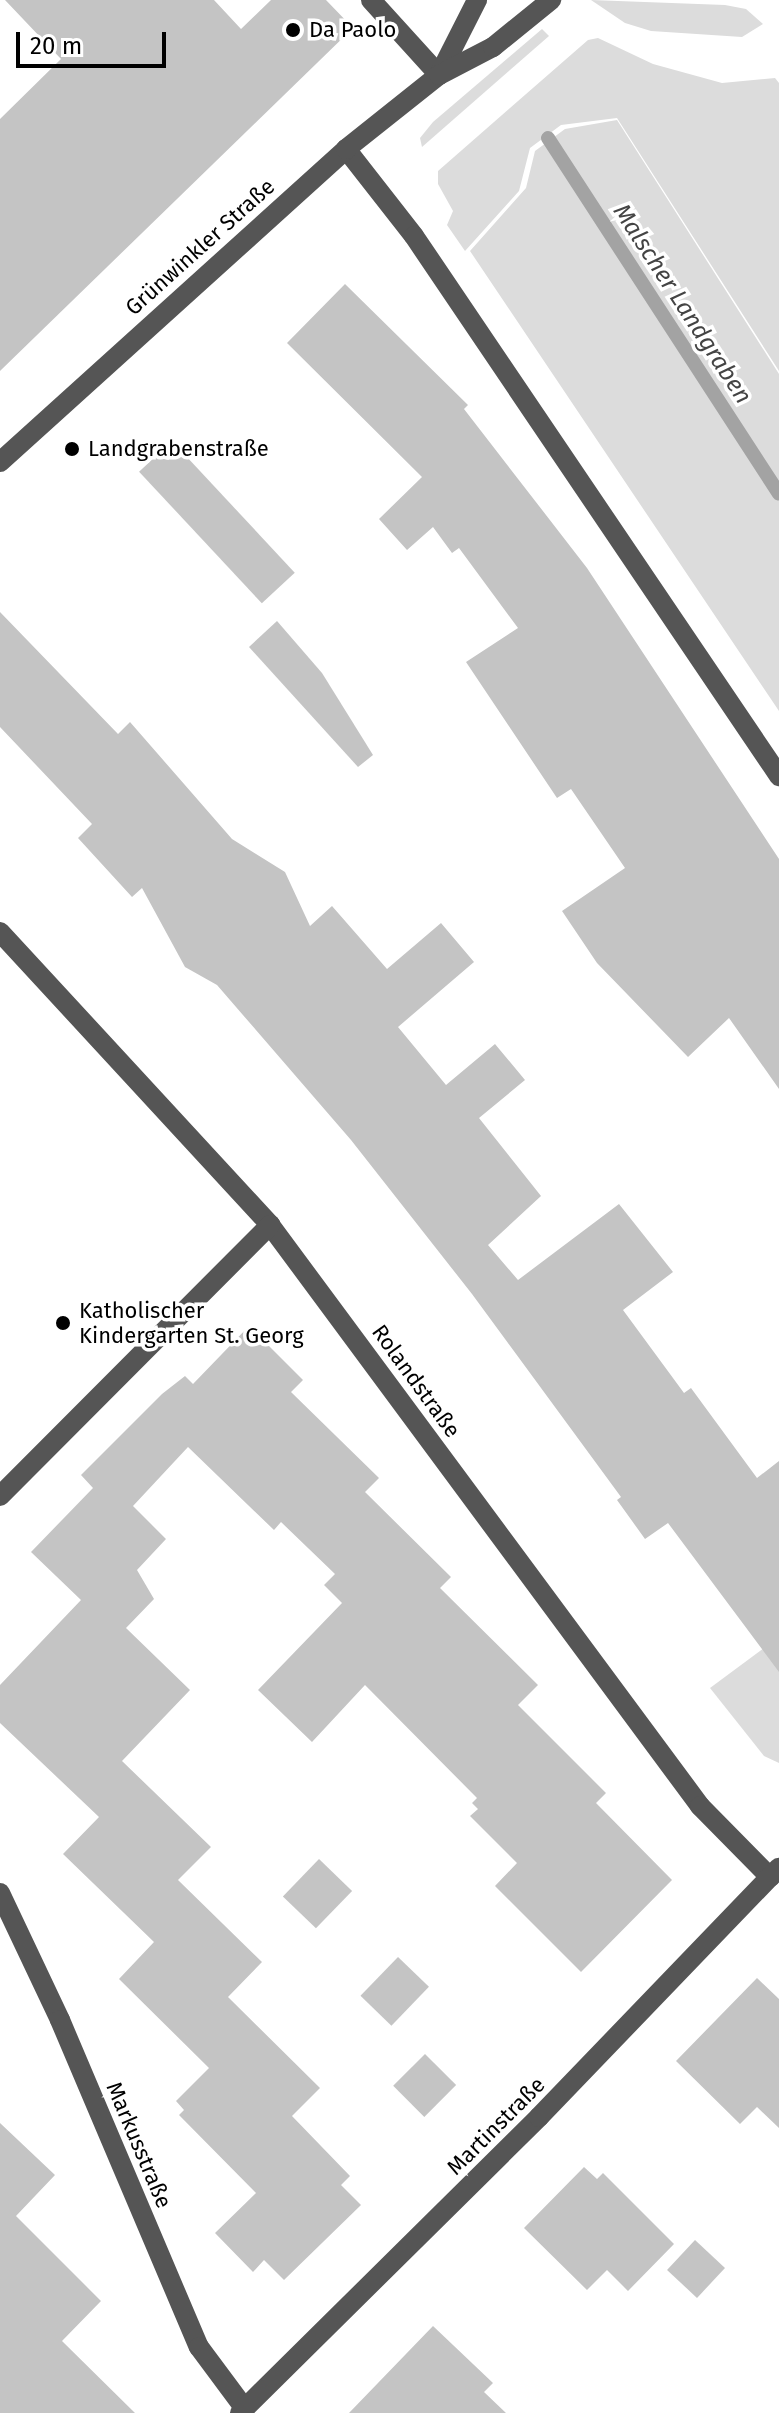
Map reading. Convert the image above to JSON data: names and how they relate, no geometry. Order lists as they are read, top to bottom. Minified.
{"streets":{"street":["Grünwinkler Straße","Rolandstraße","Martinstraße","Markusstraße"]},"crossings":[["Rolandstraße","Martinstraße"],["Martinstraße","Markusstraße"]],"water":["Malscher Landgraben"],"places":["Da Paolo","Landgrabenstraße","Katholischer Kindergarten St. Georg"],"scale_bar":"20 m"}
